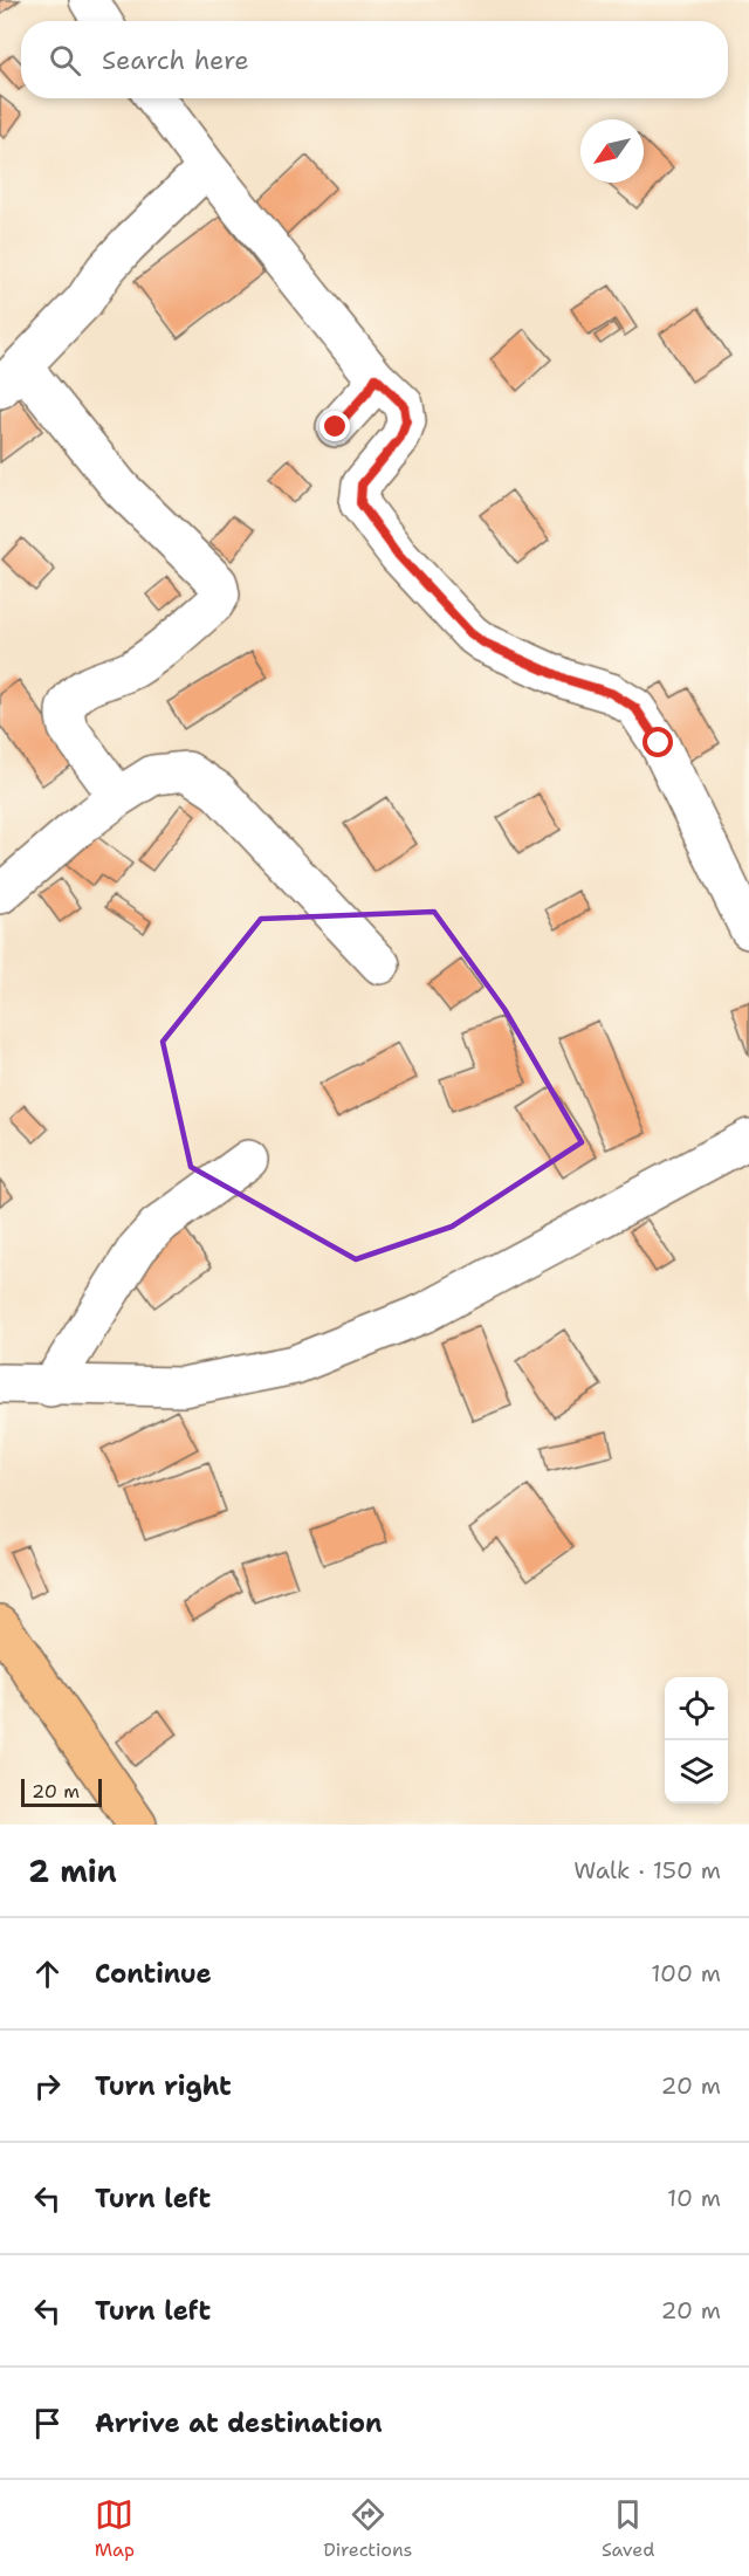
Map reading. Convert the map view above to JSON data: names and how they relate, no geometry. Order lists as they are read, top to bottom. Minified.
{"scale_bar":"20 m","north":"bottom left","page":{"search":"Search here","scale":"20 m","heading":["2 min","Walk · 150 m"],"list":[["Continue","100 m"],["Turn right","20 m"],["Turn left","10 m"],["Turn left","20 m"],"Arrive at destination"],"nav":["Map","Directions","Saved"]}}
